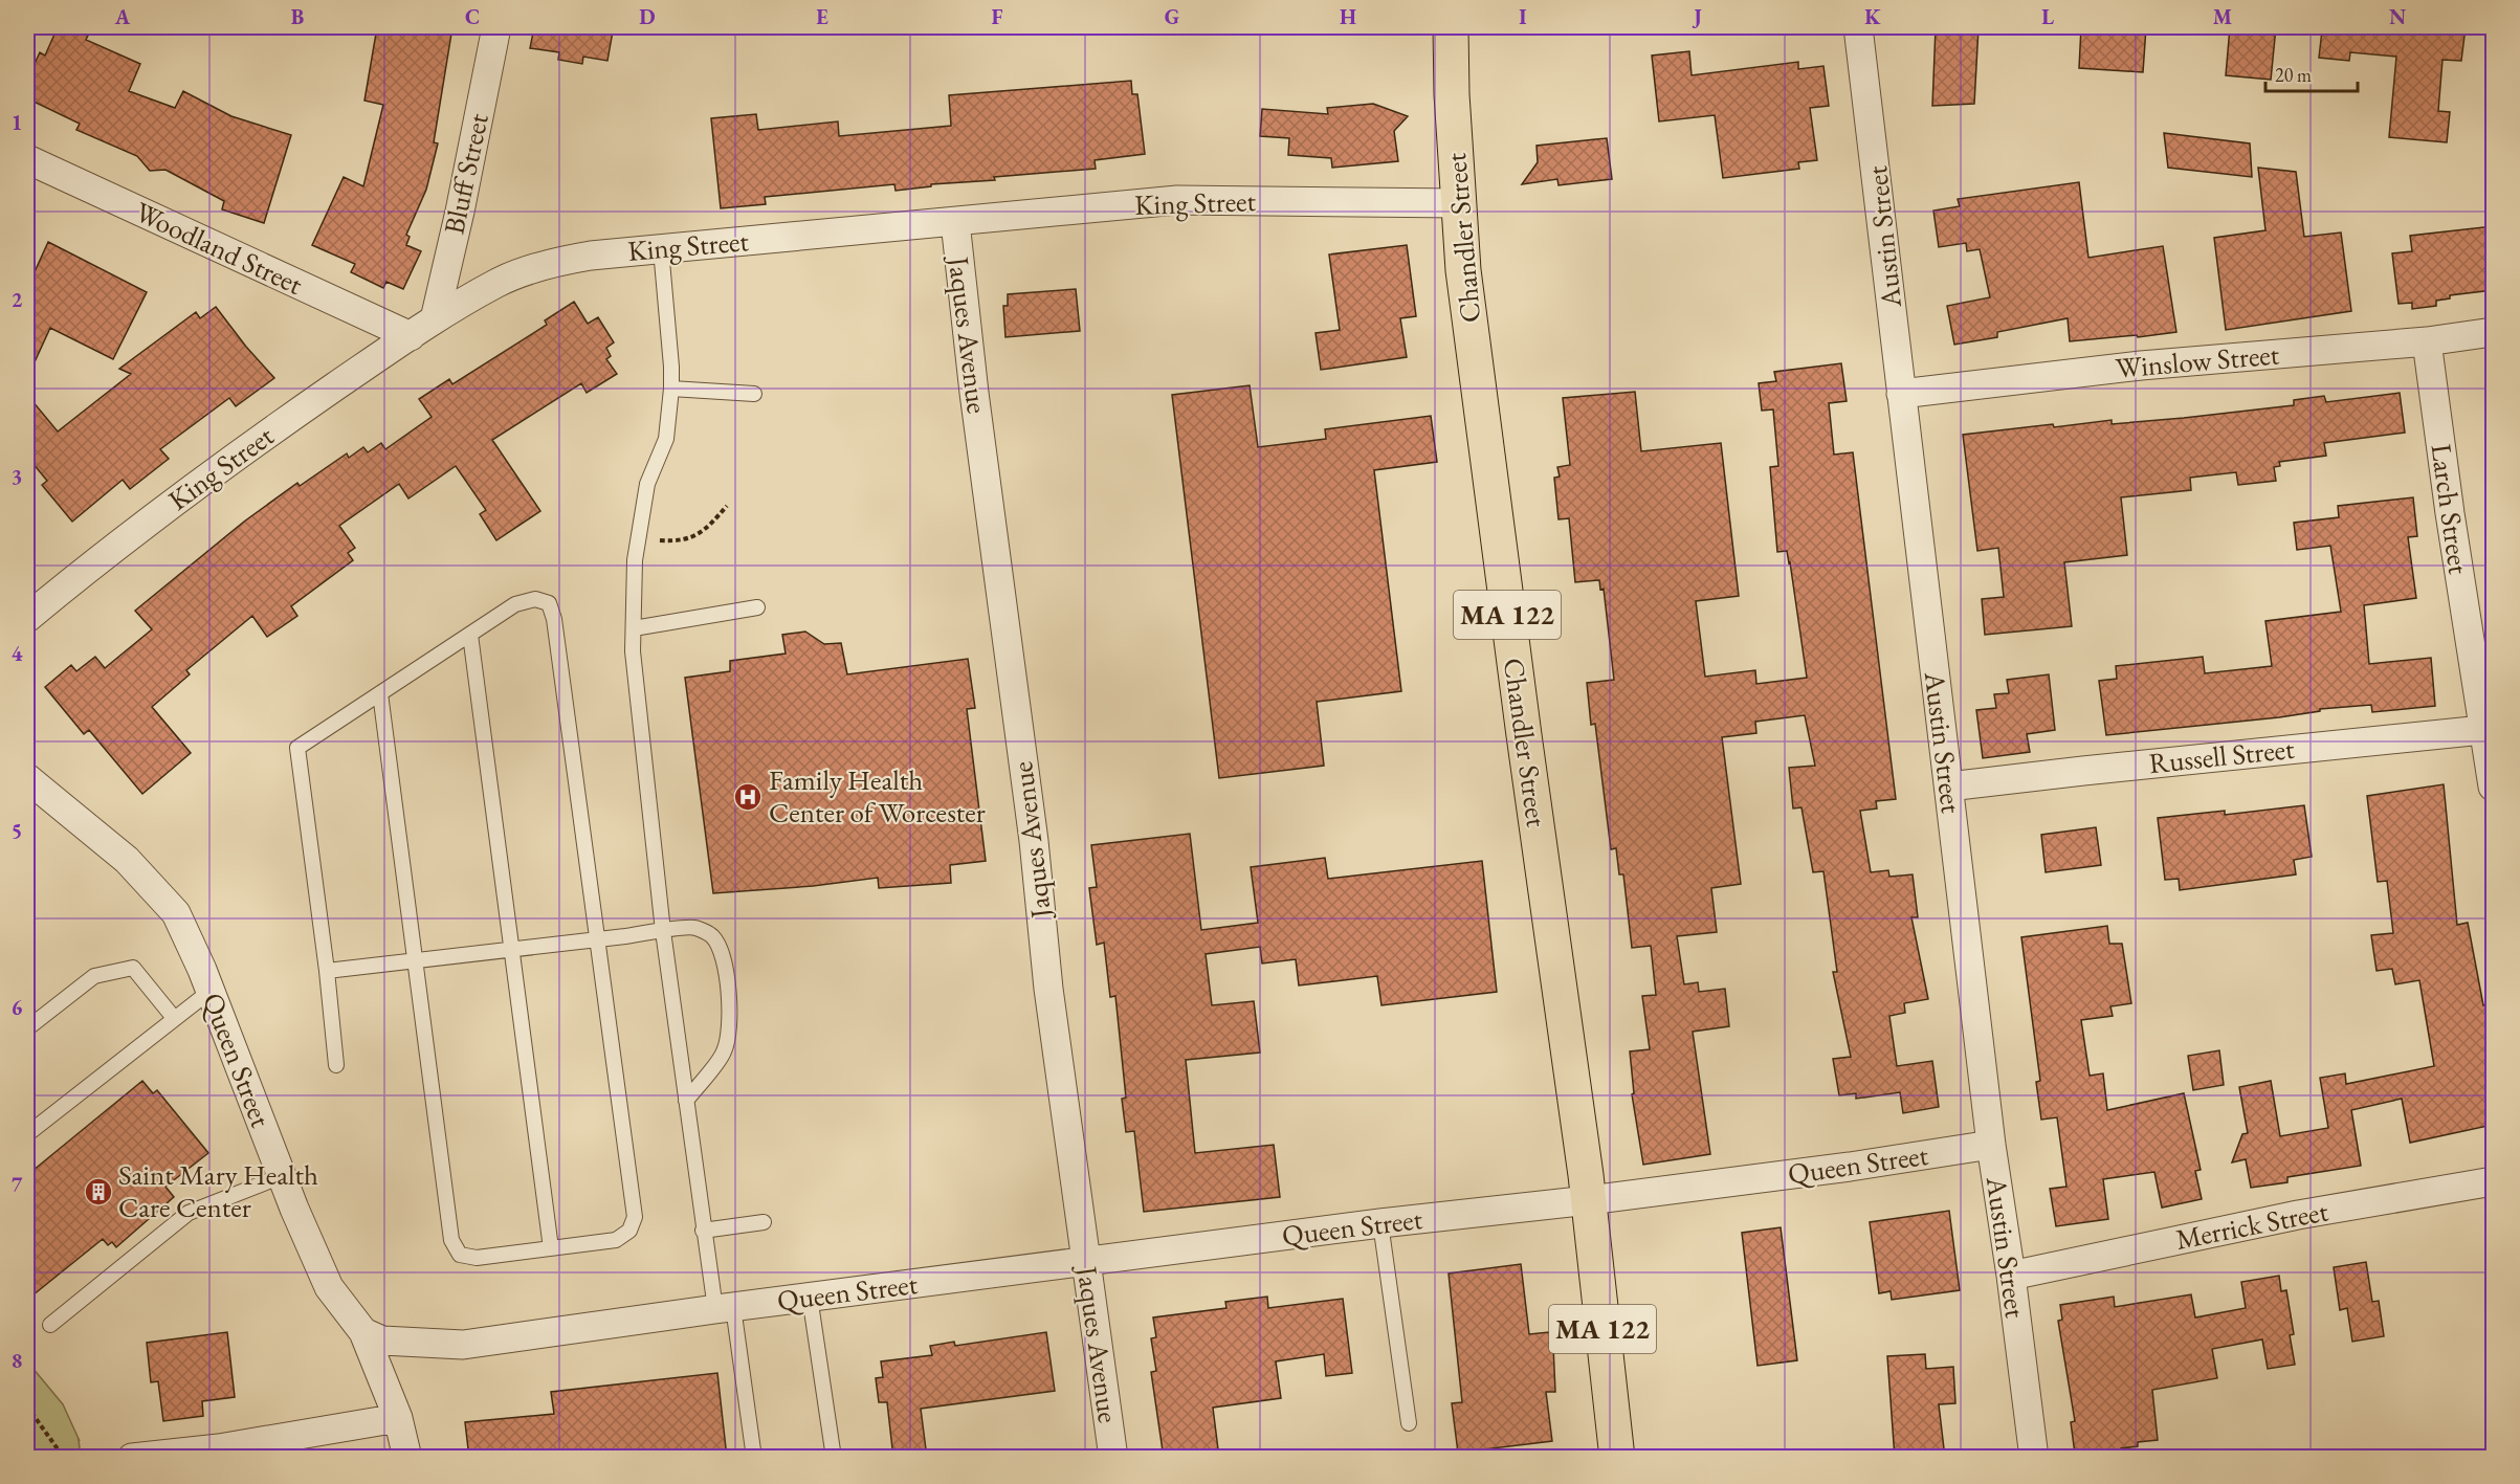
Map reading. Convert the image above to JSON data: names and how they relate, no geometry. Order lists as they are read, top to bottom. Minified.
{"streets":{"main road":["Chandler Street","MA 122"],"street":["Bluff Street","King Street","Austin Street","Woodland Street","Jaques Avenue","Winslow Street","Larch Street","Russell Street","Queen Street","Merrick Street"]},"crossings":[["Bluff Street","King Street"],["King Street","Chandler Street"],["King Street","Woodland Street"],["King Street","Jaques Avenue"],["Austin Street","Winslow Street"],["Austin Street","Russell Street"],["Austin Street","Queen Street"],["Austin Street","Merrick Street"],["Chandler Street","Queen Street"],["Jaques Avenue","Queen Street"],["Winslow Street","Larch Street"],["Larch Street","Russell Street"]],"places":{"hospital":["Family Health Center of Worcester"],"building":["Saint Mary Health Care Center"]},"scale_bar":"20 m","grid":{"columns":["A","B","C","D","E","F","G","H","I","J","K","L","M","N"],"rows":["1","2","3","4","5","6","7","8"]}}
